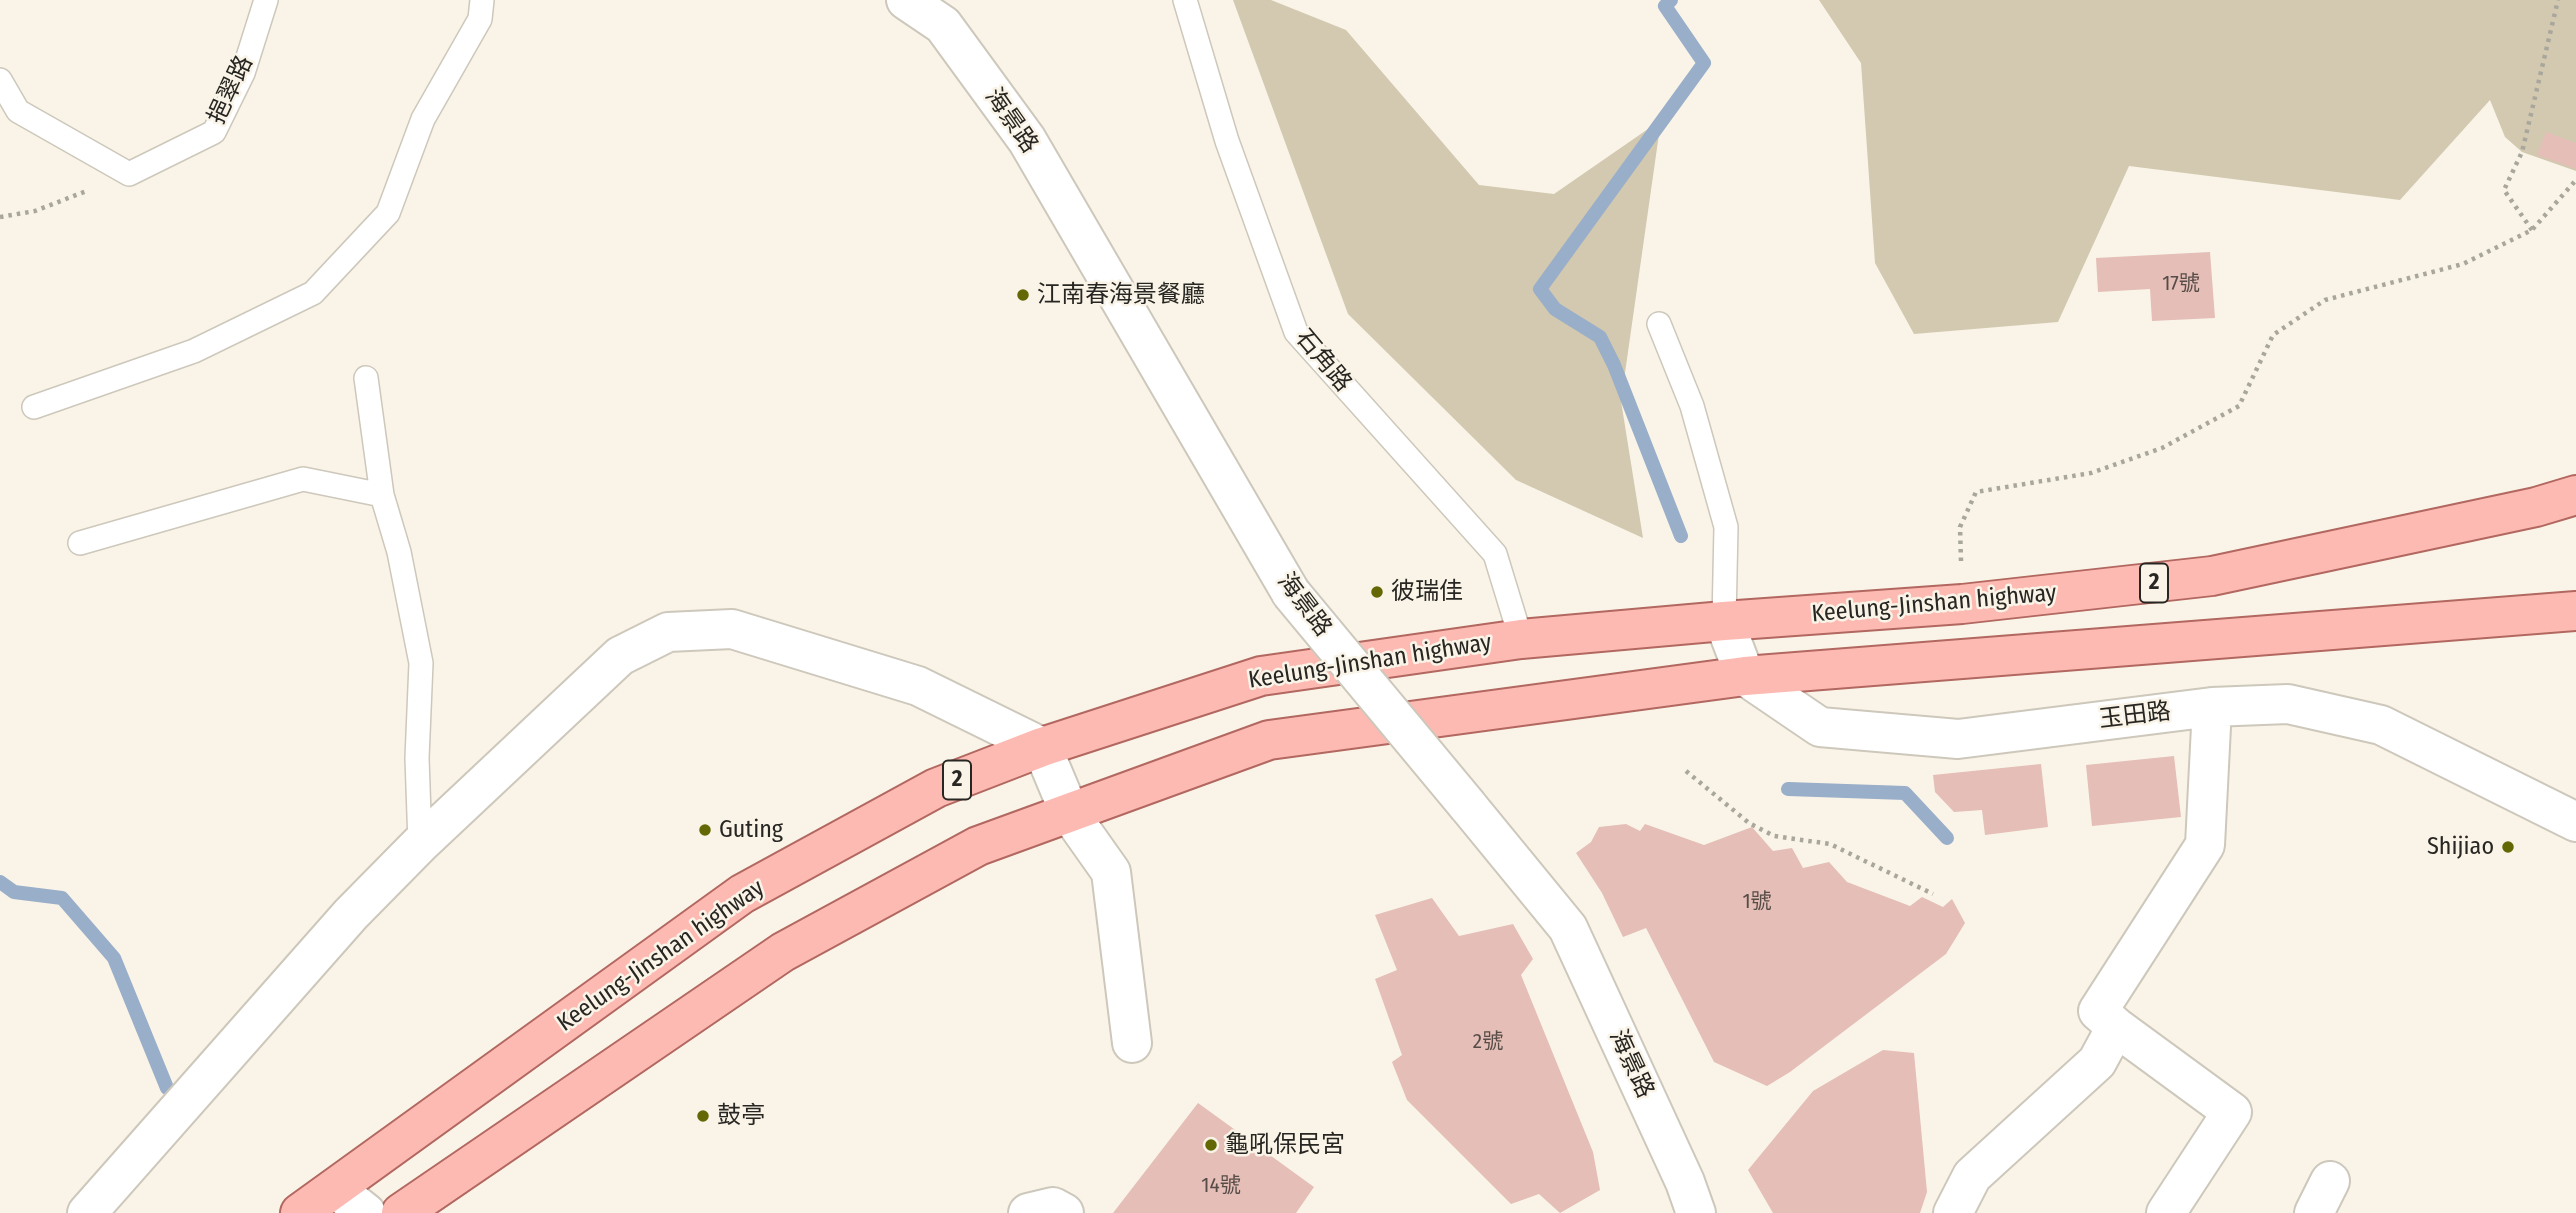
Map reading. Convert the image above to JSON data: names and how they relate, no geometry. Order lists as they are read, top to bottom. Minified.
{"streets":{"main road":["2","Keelung-Jinshan highway"],"street":["海景路","玉田路"],"lane":["挹翠路","石角路"]},"crossings":[["石角路","Keelung-Jinshan highway"]],"places":["江南春海景餐廳","彼瑞佳","Guting","Shijiao","鼓亭","龜吼保民宮"],"house_numbers":["17號","1號","2號","14號"]}
